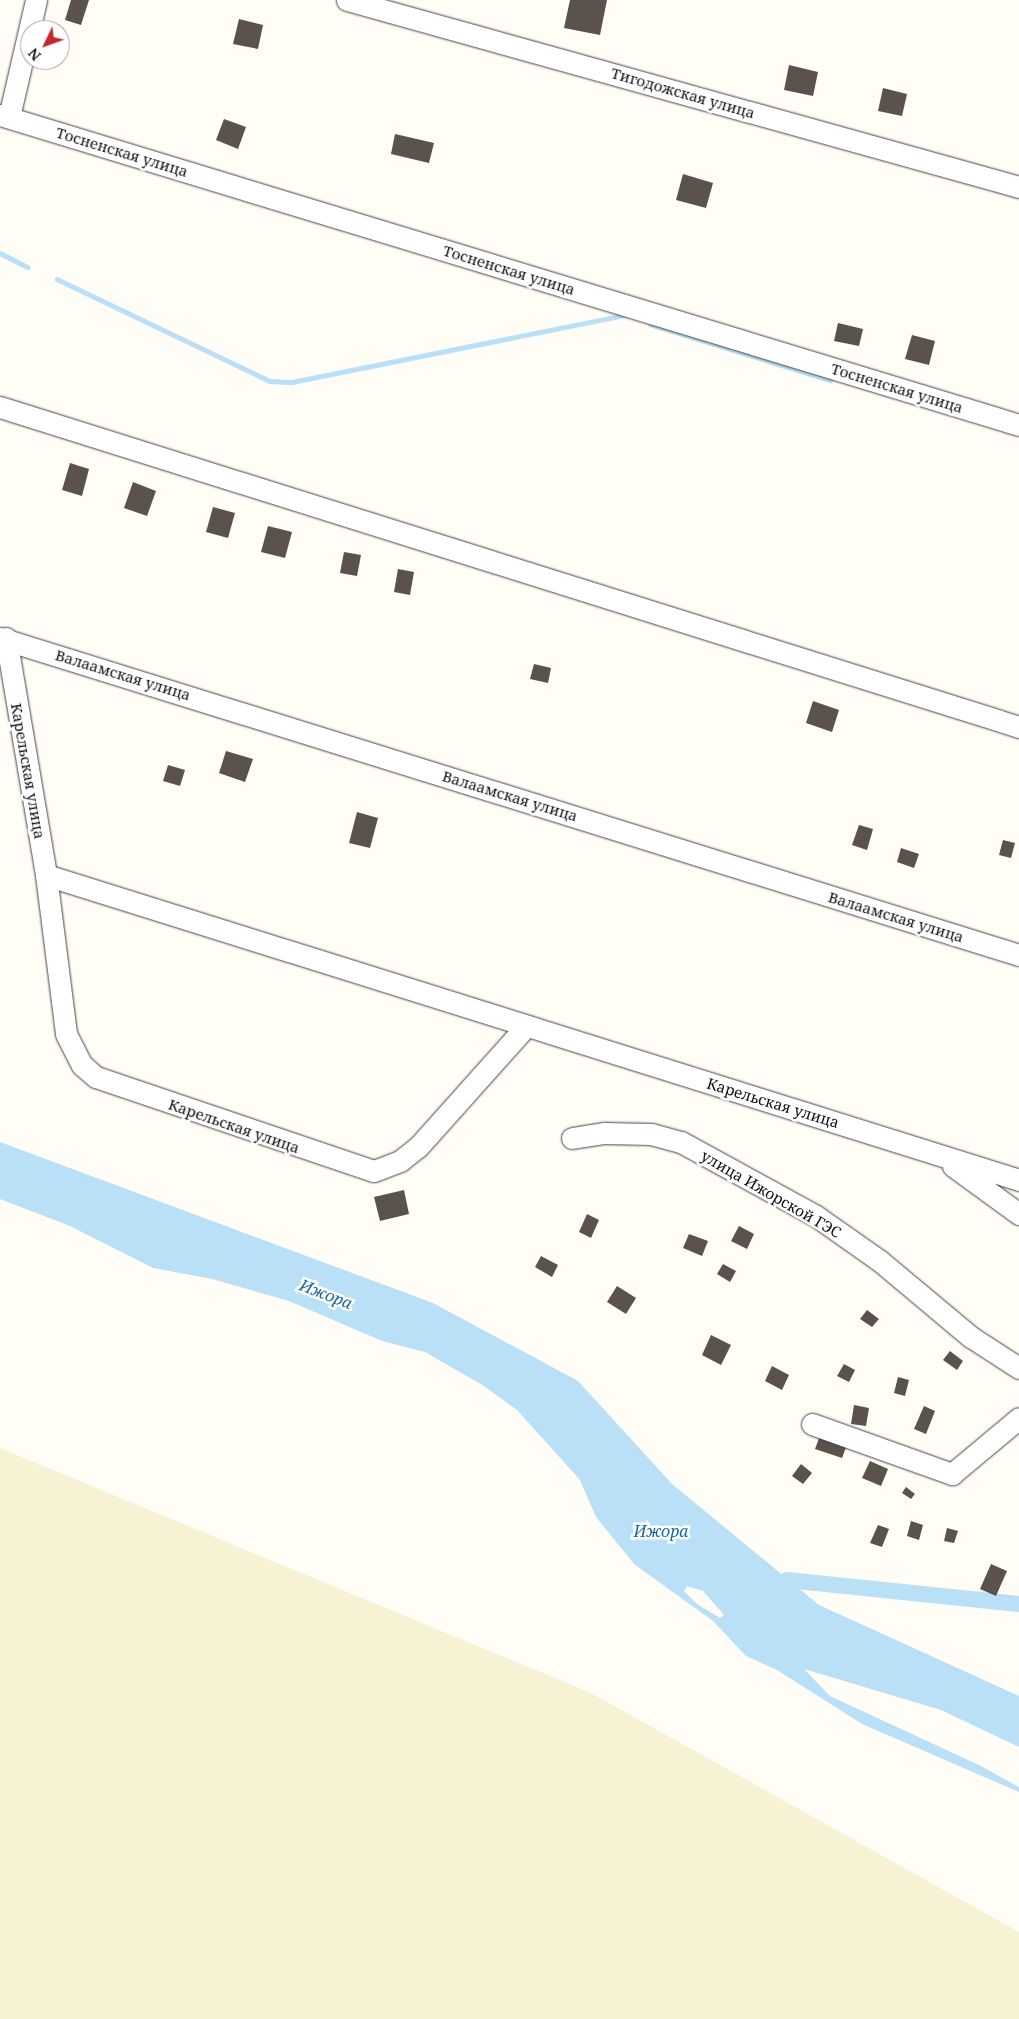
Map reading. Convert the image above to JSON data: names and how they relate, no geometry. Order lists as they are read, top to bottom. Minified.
{"streets":{"street":["Тигодожская улица","Тосненская улица","Валаамская улица","Карельская улица","улица Ижорской ГЭС"]},"crossings":[["Валаамская улица","Карельская улица"]],"water":["Ижора"],"north":"bottom left"}
